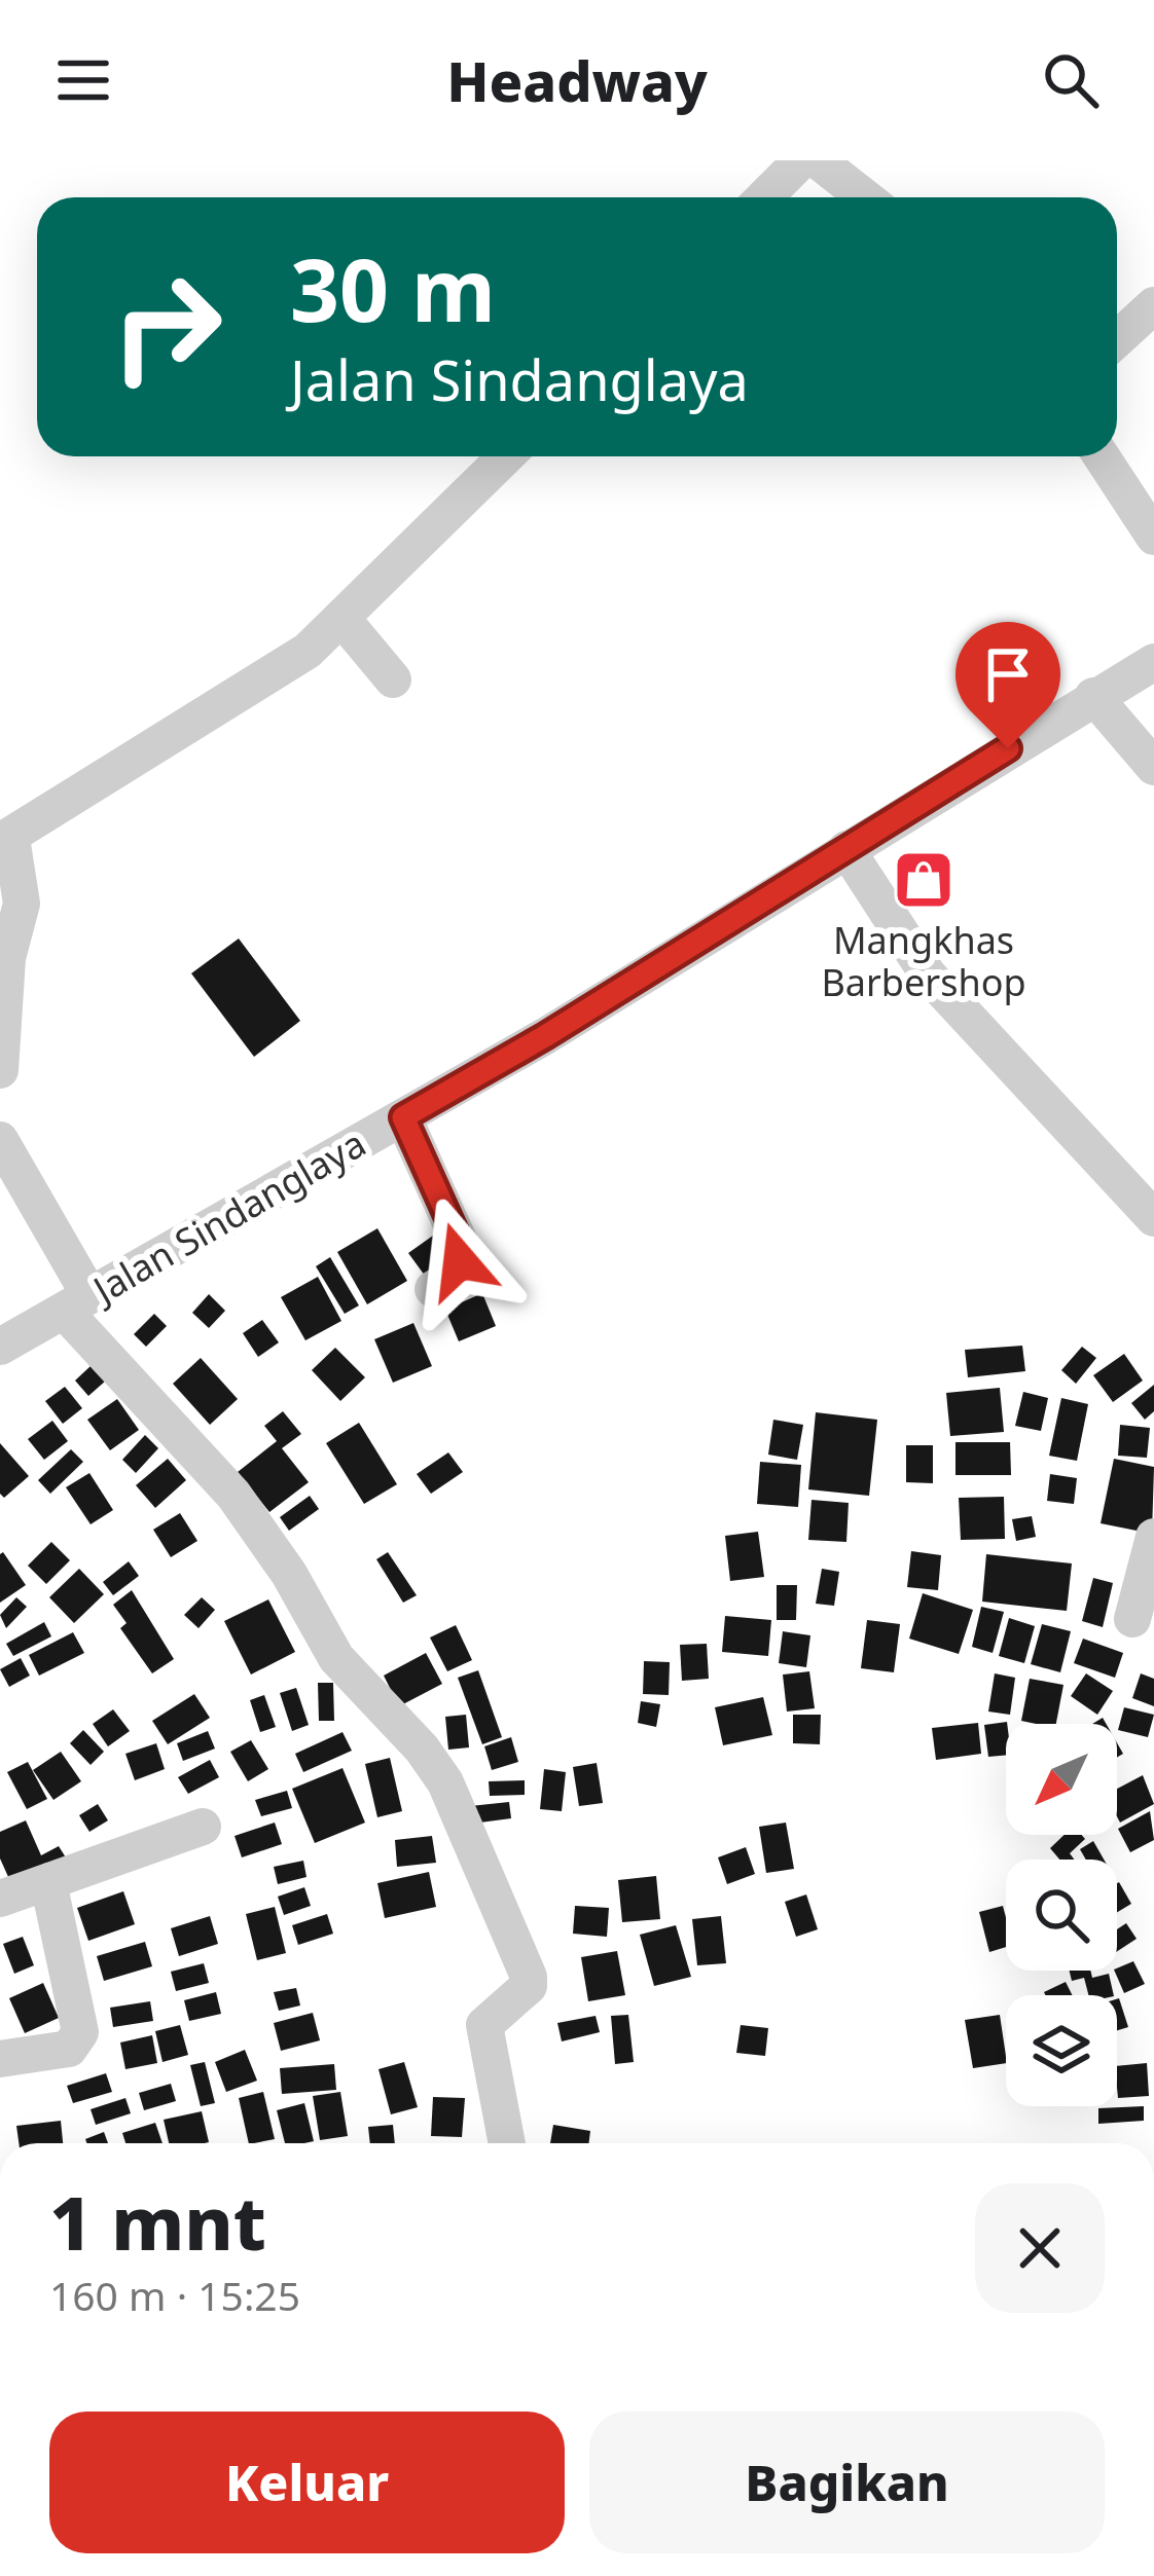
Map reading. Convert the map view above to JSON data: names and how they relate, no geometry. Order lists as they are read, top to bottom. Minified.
{"streets":{"street":["Jalan Sindanglaya"]},"places":{"shop":["Mangkhas Barbershop"]},"north":"bottom left","page":{"header":"Headway","turn":["30 m","Jalan Sindanglaya"],"heading":["1 mnt","160 m · 15:25"],"buttons":["Keluar","Bagikan"]}}
